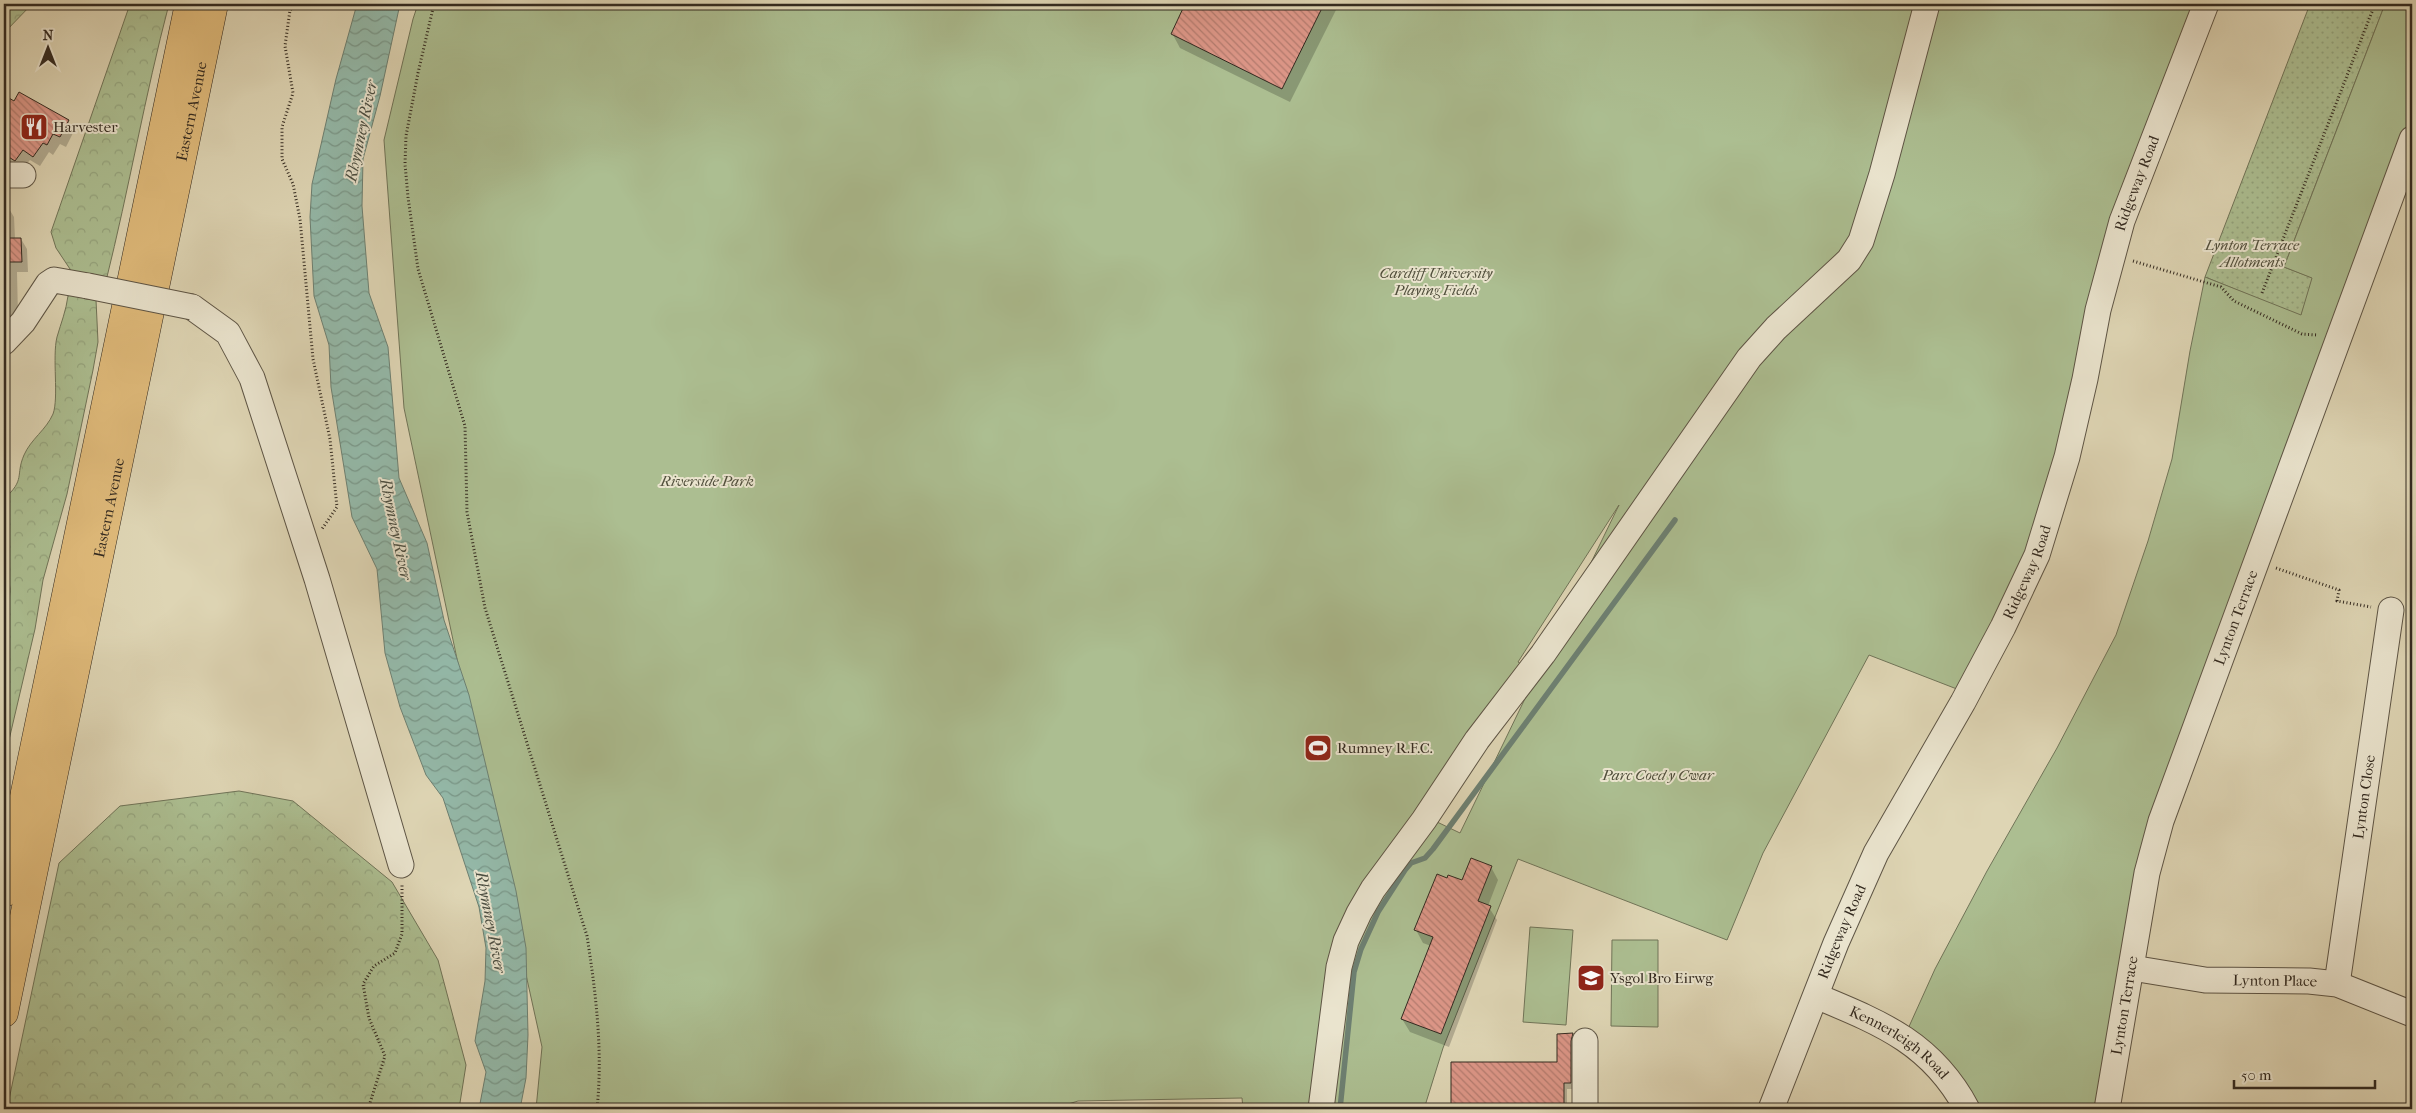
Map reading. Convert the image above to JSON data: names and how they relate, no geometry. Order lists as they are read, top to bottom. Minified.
{"streets":{"highway":["Eastern Avenue"],"street":["Ridgeway Road","Lynton Terrace","Lynton Close","Lynton Place","Kennerleigh Road"]},"crossings":[["Ridgeway Road","Kennerleigh Road"],["Lynton Terrace","Lynton Place"],["Lynton Close","Lynton Place"]],"water":["Rhymney River"],"parks":["Lynton Terrace Allotments","Cardiff University Playing Fields","Riverside Park","Parc Coed y Cwar"],"places":{"restaurant":["Harvester"],"sports":["Rumney R.F.C."],"school or university":["Ysgol Bro Eirwg"]},"scale_bar":"50 m","north":"top"}
